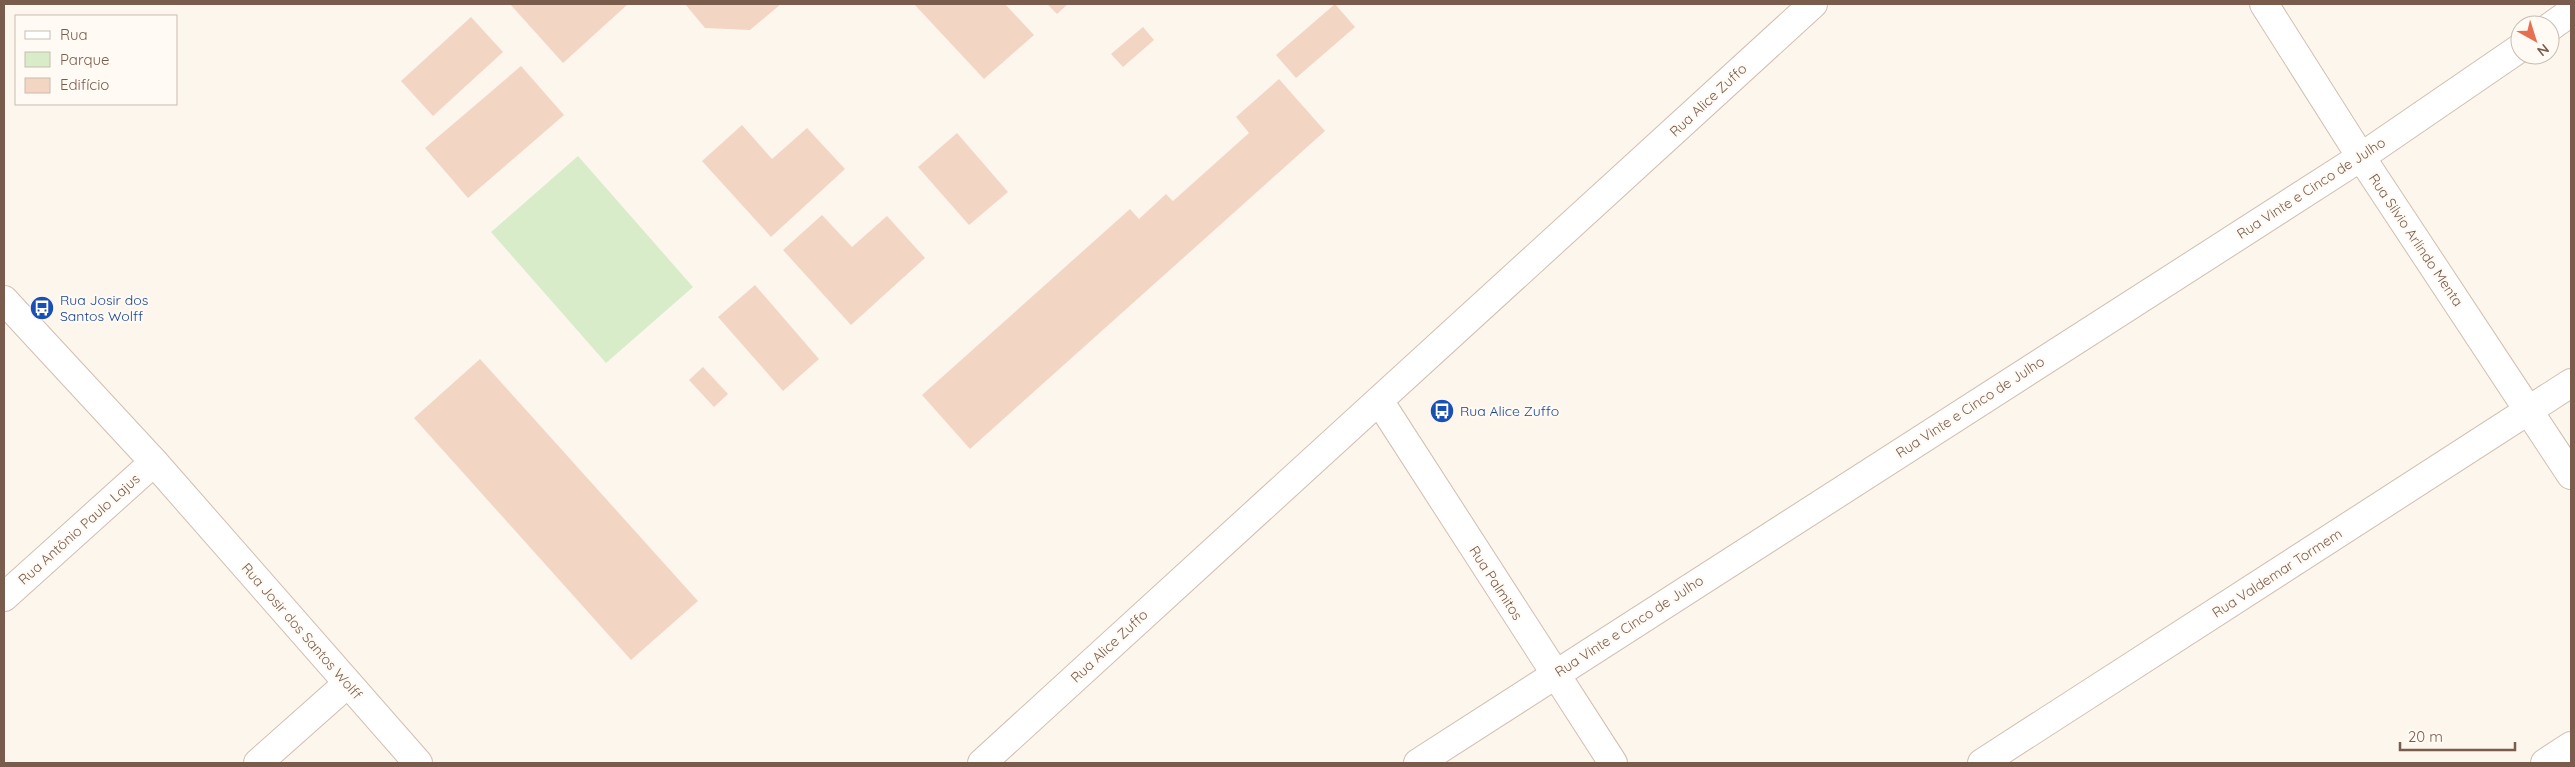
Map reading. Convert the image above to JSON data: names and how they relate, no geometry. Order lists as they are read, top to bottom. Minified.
{"streets":{"street":["Rua Alice Zuffo","Rua Vinte e Cinco de Julho","Rua Silvio Arlindo Menta","Rua Antônio Paulo Lajus","Rua Valdemar Tormem","Rua Palmitos","Rua Josir dos Santos Wolff"]},"crossings":[["Rua Alice Zuffo","Rua Palmitos"],["Rua Vinte e Cinco de Julho","Rua Silvio Arlindo Menta"],["Rua Vinte e Cinco de Julho","Rua Palmitos"],["Rua Silvio Arlindo Menta","Rua Valdemar Tormem"],["Rua Antônio Paulo Lajus","Rua Josir dos Santos Wolff"]],"places":{"bus stop":["Rua Josir dos Santos Wolff","Rua Alice Zuffo"]},"legend":["Rua","Parque","Edifício"],"scale_bar":"20 m","north":"bottom right"}
